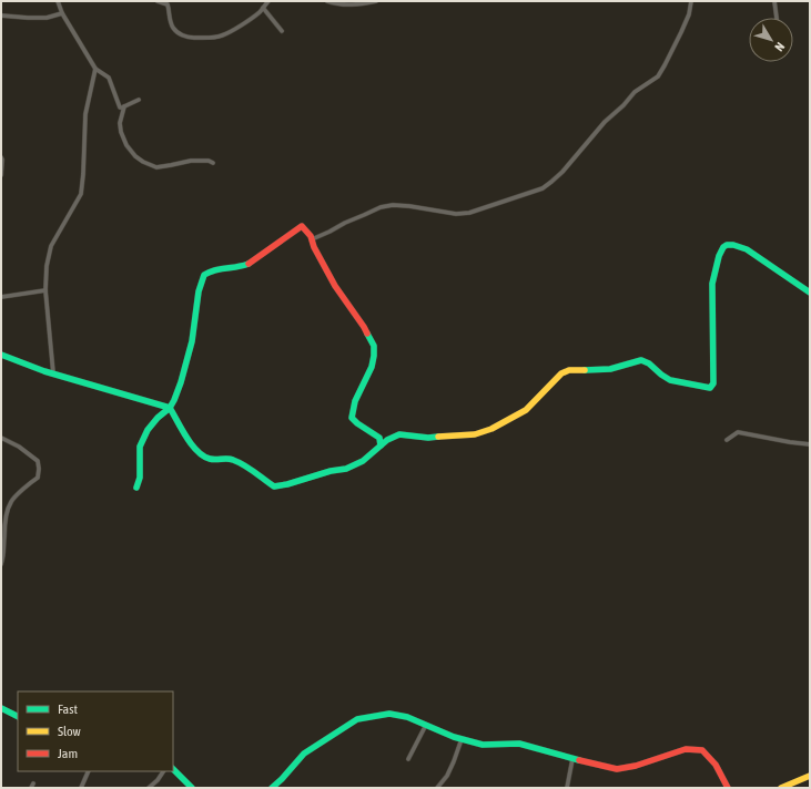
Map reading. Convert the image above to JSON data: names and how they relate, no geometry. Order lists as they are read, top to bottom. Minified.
{"legend":["Fast","Slow","Jam"],"north":"bottom right"}
